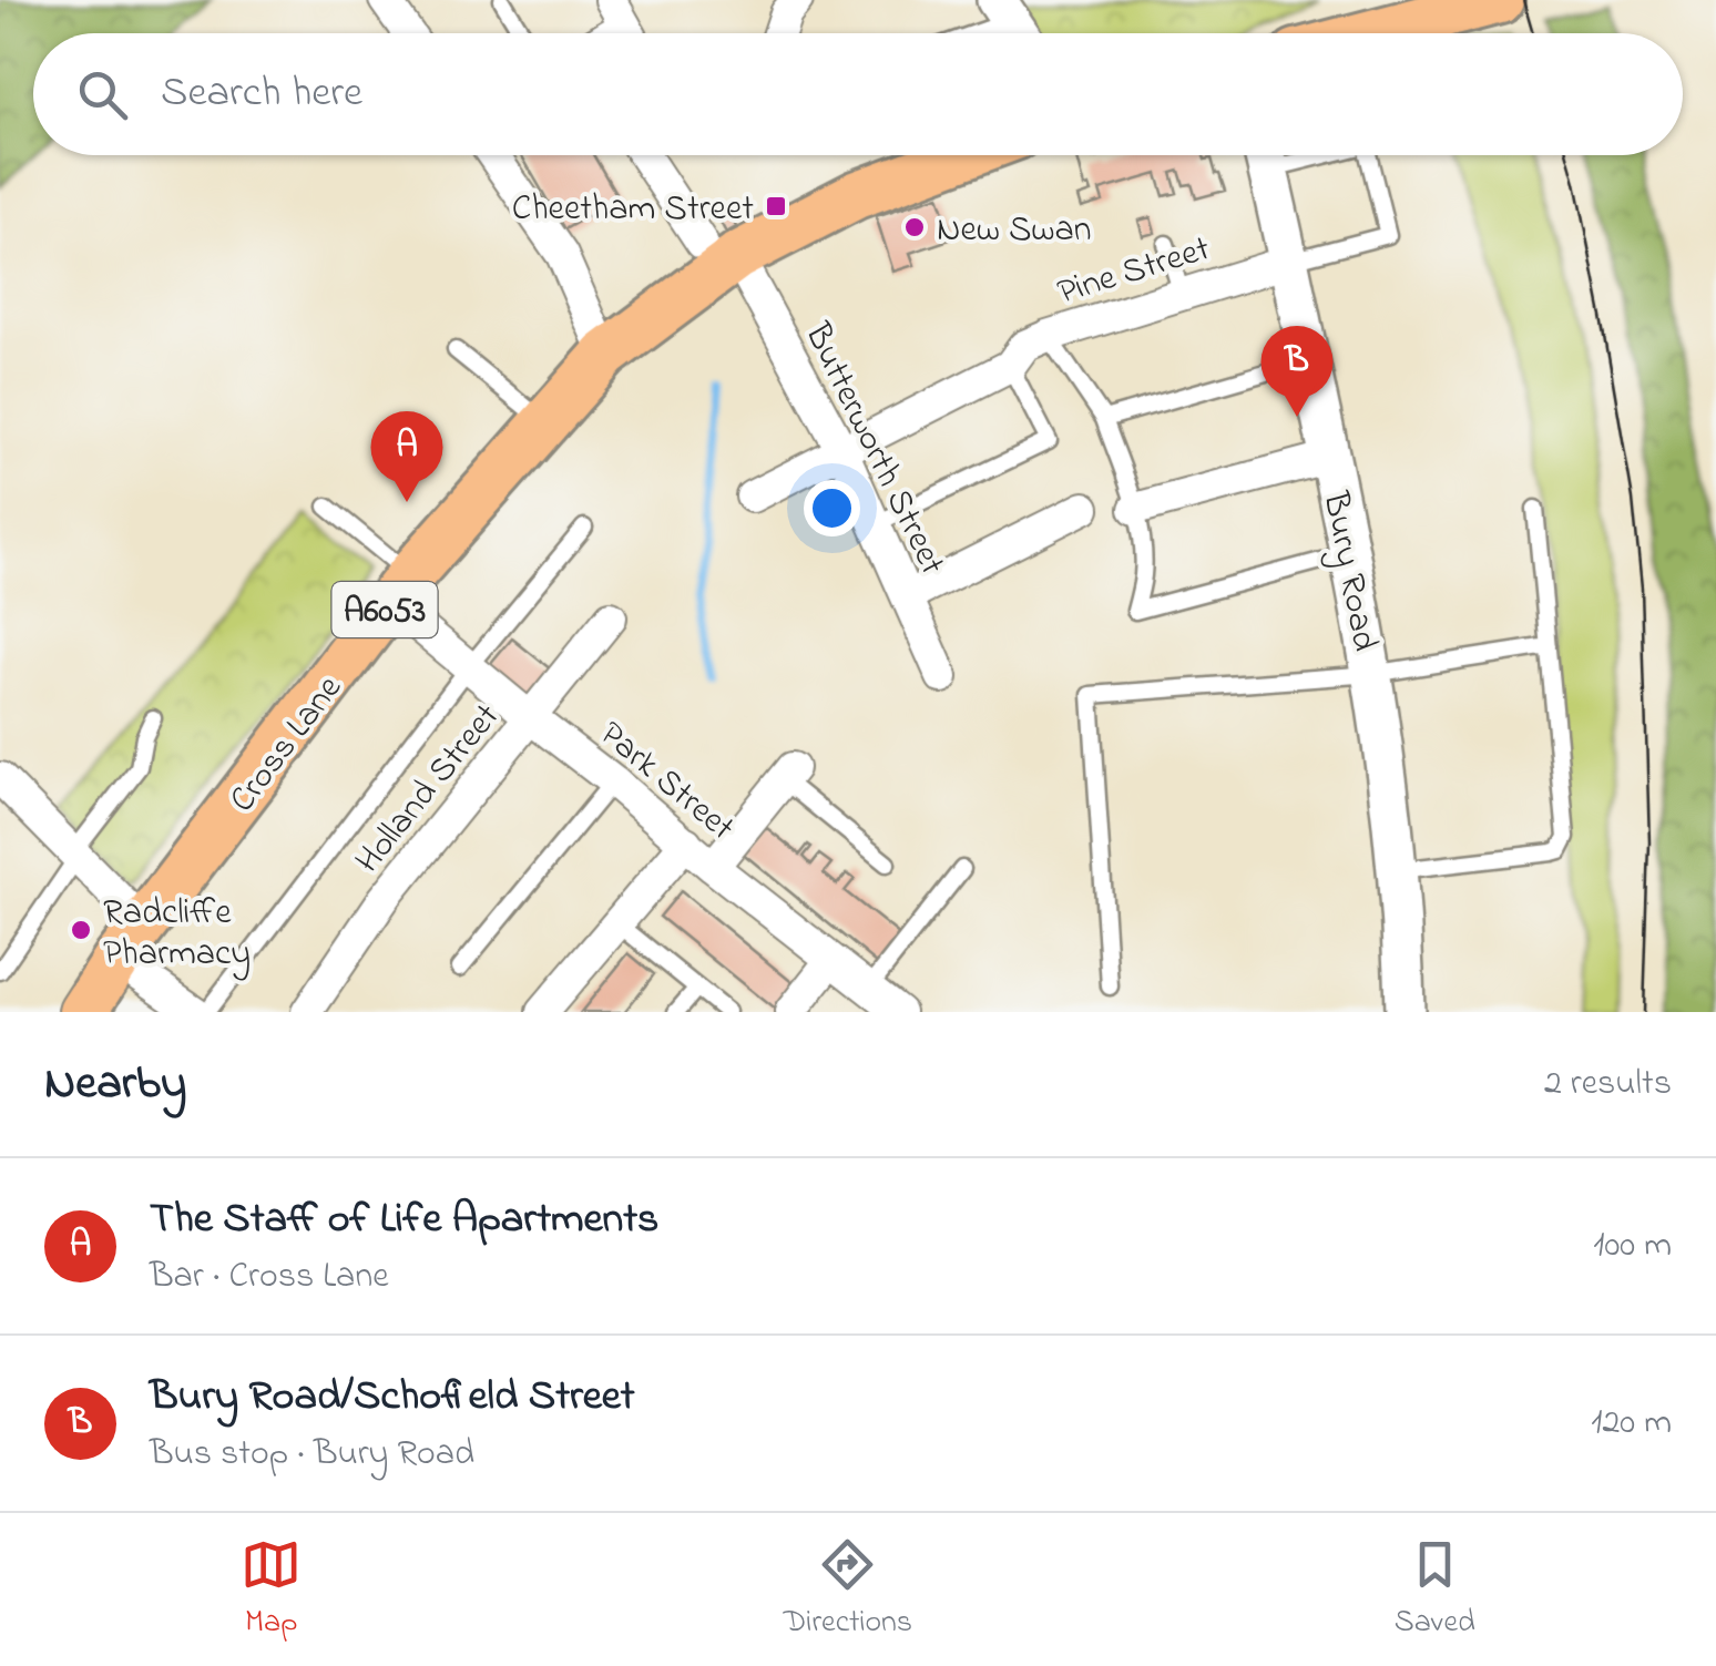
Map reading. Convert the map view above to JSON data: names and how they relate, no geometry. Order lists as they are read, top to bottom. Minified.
{"streets":{"main road":["A6053","Cross Lane"],"street":["Pine Street","Butterworth Street","Bury Road","Park Street","Holland Street"]},"crossings":[["Pine Street","Butterworth Street"],["Pine Street","Bury Road"],["Butterworth Street","A6053"],["Butterworth Street","Cross Lane"],["A6053","Cross Lane"],["Cross Lane","Park Street"],["Park Street","Holland Street"]],"places":{"transit":["Cheetham Street"],"other":["New Swan","Radcliffe Pharmacy"]},"page":{"search":"Search here","pins":["B","A"],"heading":["Nearby","2 results"],"list":[{"mark":"A","name":"The Staff of Life Apartments","note":"Bar · Cross Lane","value":"100 m"},{"mark":"B","name":"Bury Road/Schofield Street","note":"Bus stop · Bury Road","value":"120 m"}],"nav":["Map","Directions","Saved"]}}
